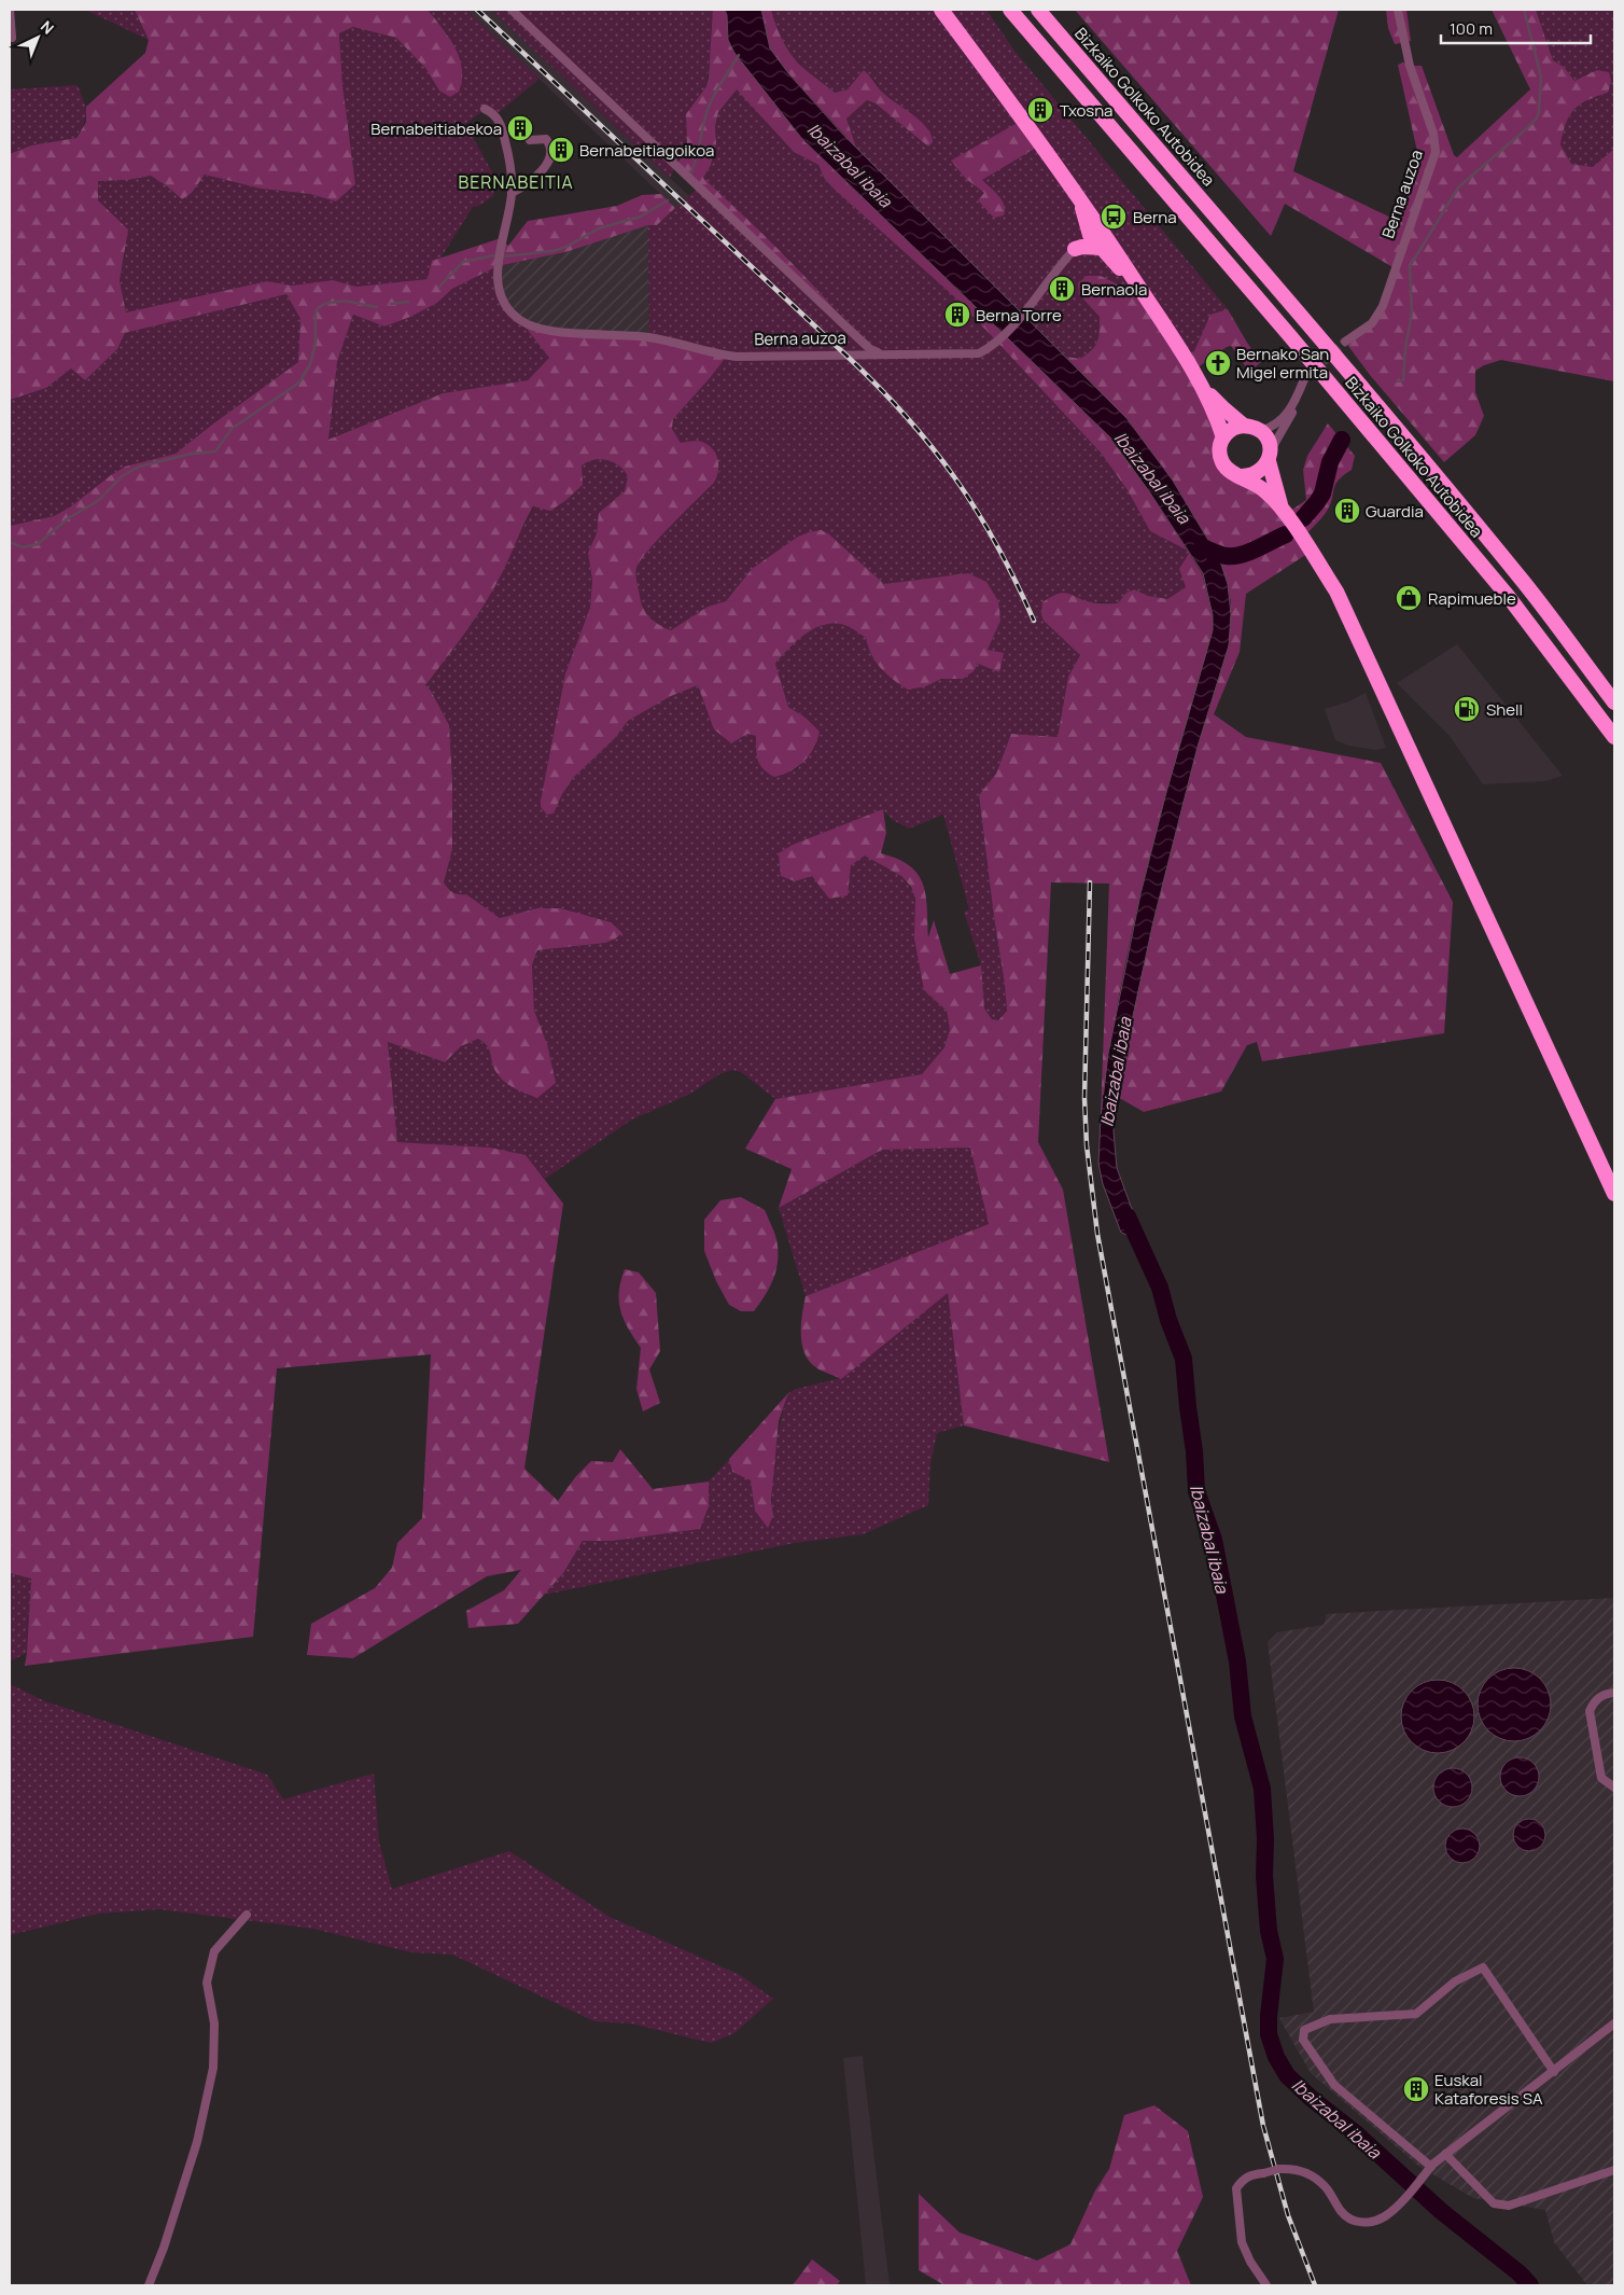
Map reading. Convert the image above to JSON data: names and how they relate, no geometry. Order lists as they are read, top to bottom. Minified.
{"streets":{"highway":["Bizkaiko Golkoko Autobidea"],"street":["Berna auzoa"]},"districts":["BERNABEITIA"],"water":["Ibaizabal ibaia"],"places":{"building":["Txosna","Bernabeitiabekoa","Bernabeitiagoikoa","Bernaola","Berna Torre","Guardia","Euskal Kataforesis SA"],"bus stop":["Berna"],"church":["Bernako San Migel ermita"],"shop":["Rapimueble"],"fuel station":["Shell"]},"scale_bar":"100 m","north":"top right"}
